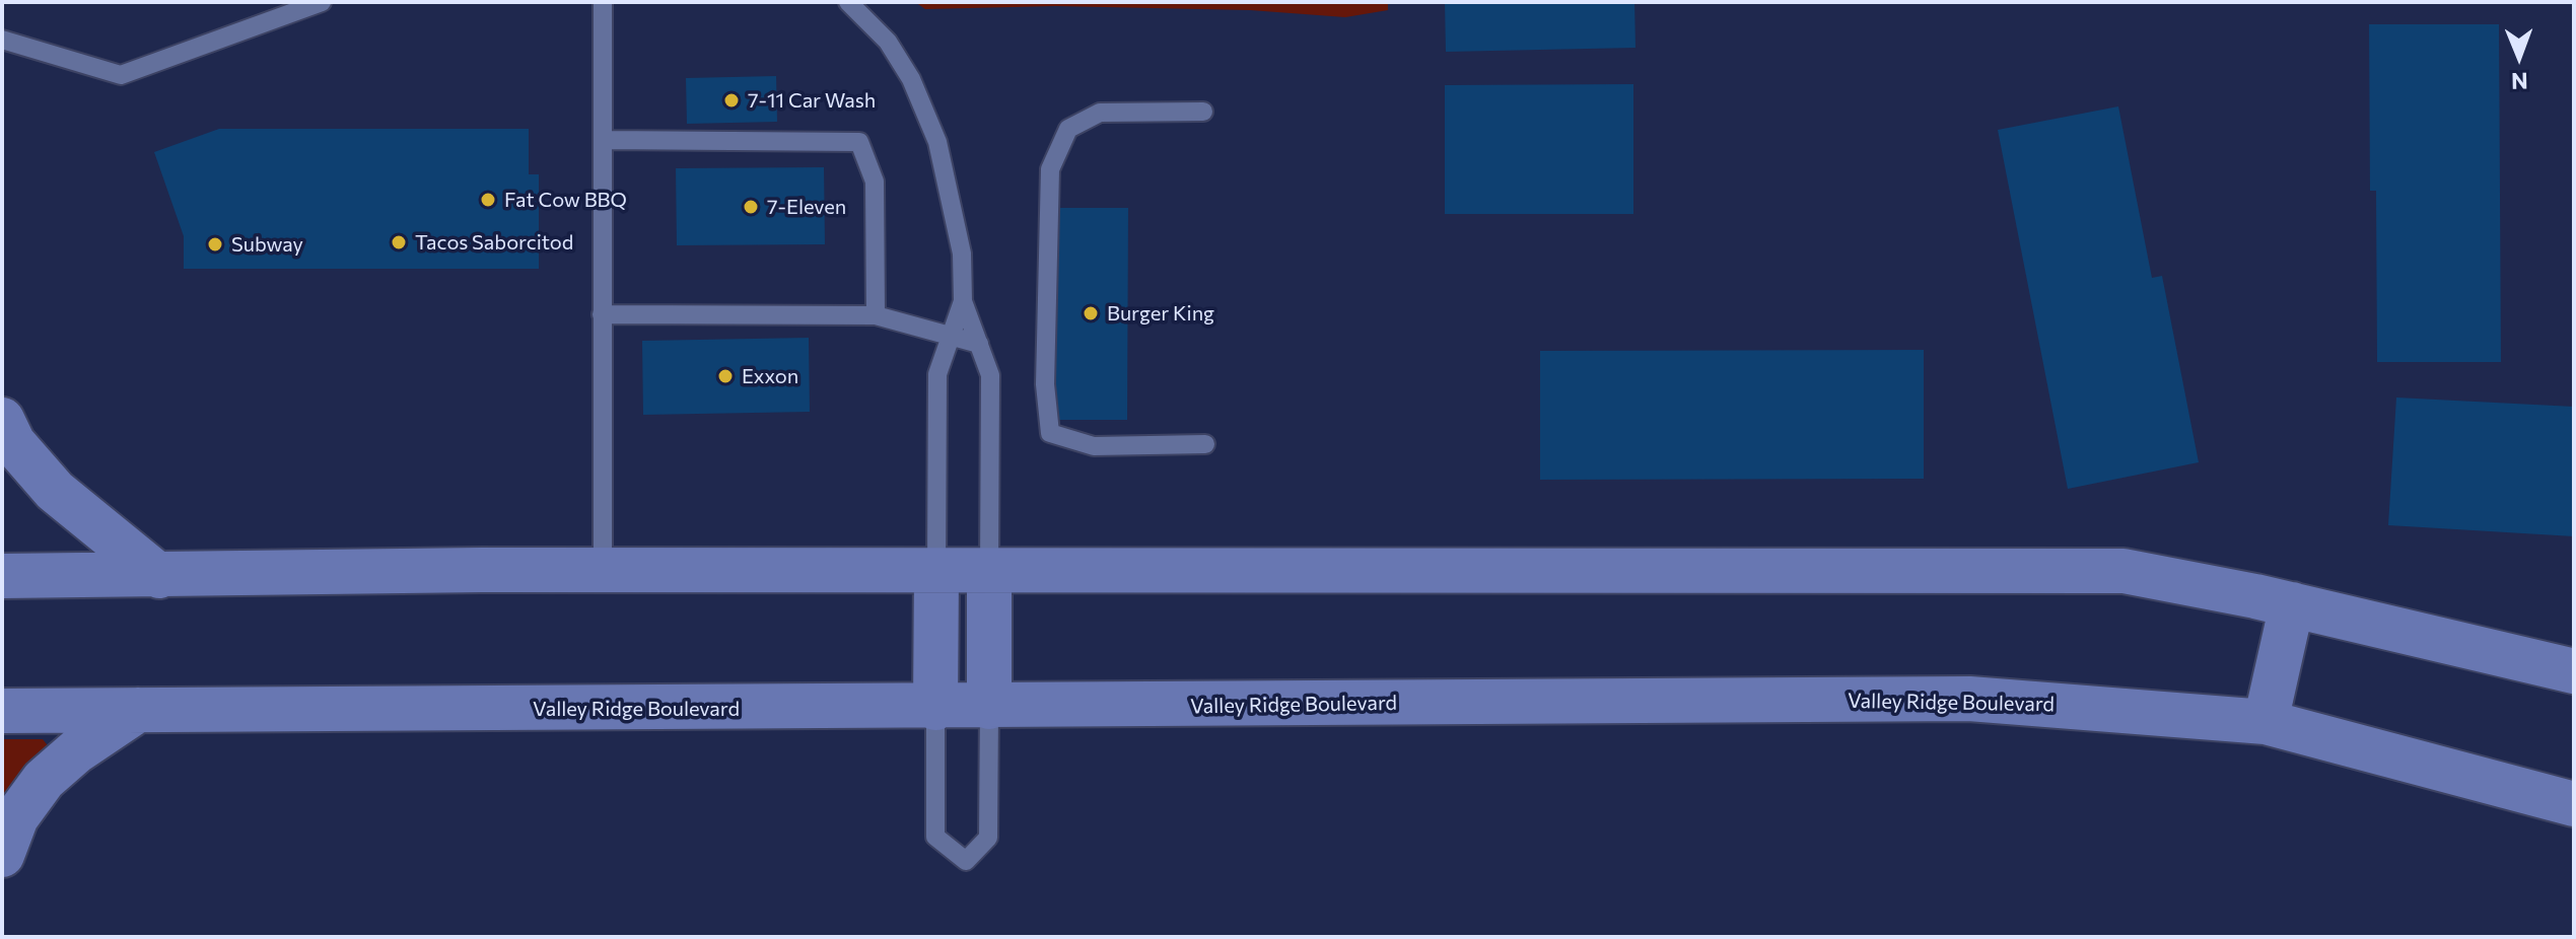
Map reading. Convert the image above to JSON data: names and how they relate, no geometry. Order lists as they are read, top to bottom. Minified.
{"streets":{"main road":["Valley Ridge Boulevard"]},"places":["7-11 Car Wash","Fat Cow BBQ","7-Eleven","Tacos Saborcitod","Subway","Burger King","Exxon"],"north":"bottom"}
